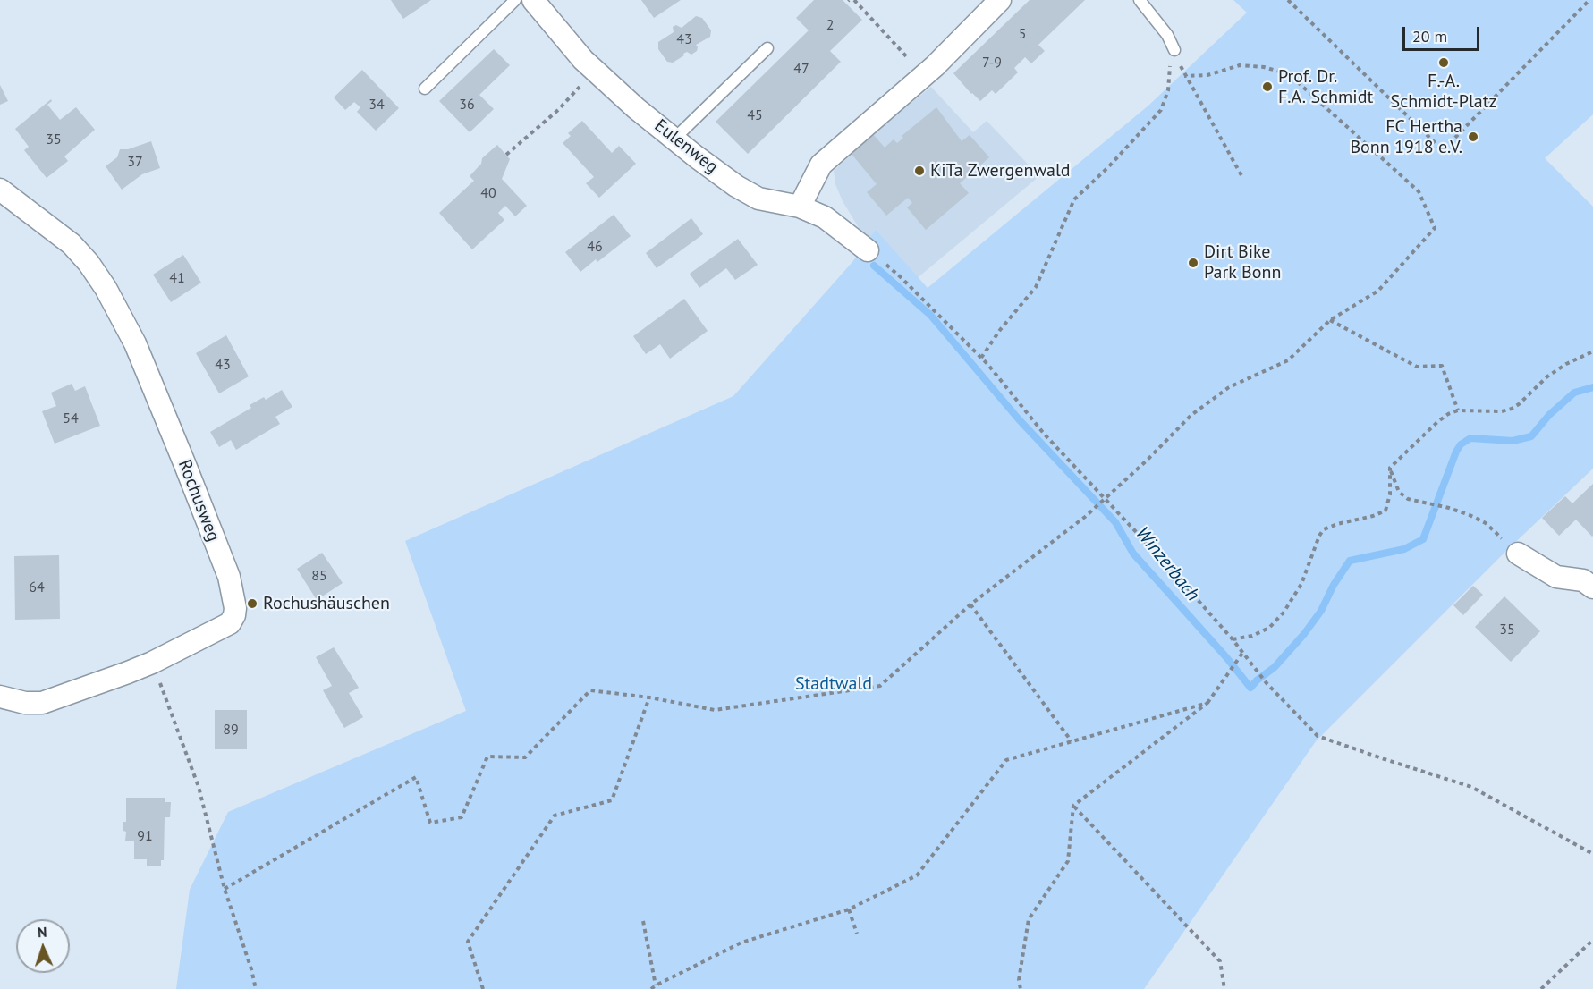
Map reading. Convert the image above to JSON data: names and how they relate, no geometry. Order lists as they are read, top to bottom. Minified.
{"streets":{"street":["Eulenweg","Rochusweg"]},"water":["Winzerbach"],"parks":["Stadtwald"],"places":["F.-A. Schmidt-Platz","Prof. Dr. F.A. Schmidt","FC Hertha Bonn 1918 e.V.","KiTa Zwergenwald","Dirt Bike Park Bonn","Rochushäuschen"],"house_numbers":["2","5","43","7-9","47","34","36","45","35","37","40","46","41","43","54","85","64","35","89","91"],"scale_bar":"20 m","north":"top"}
